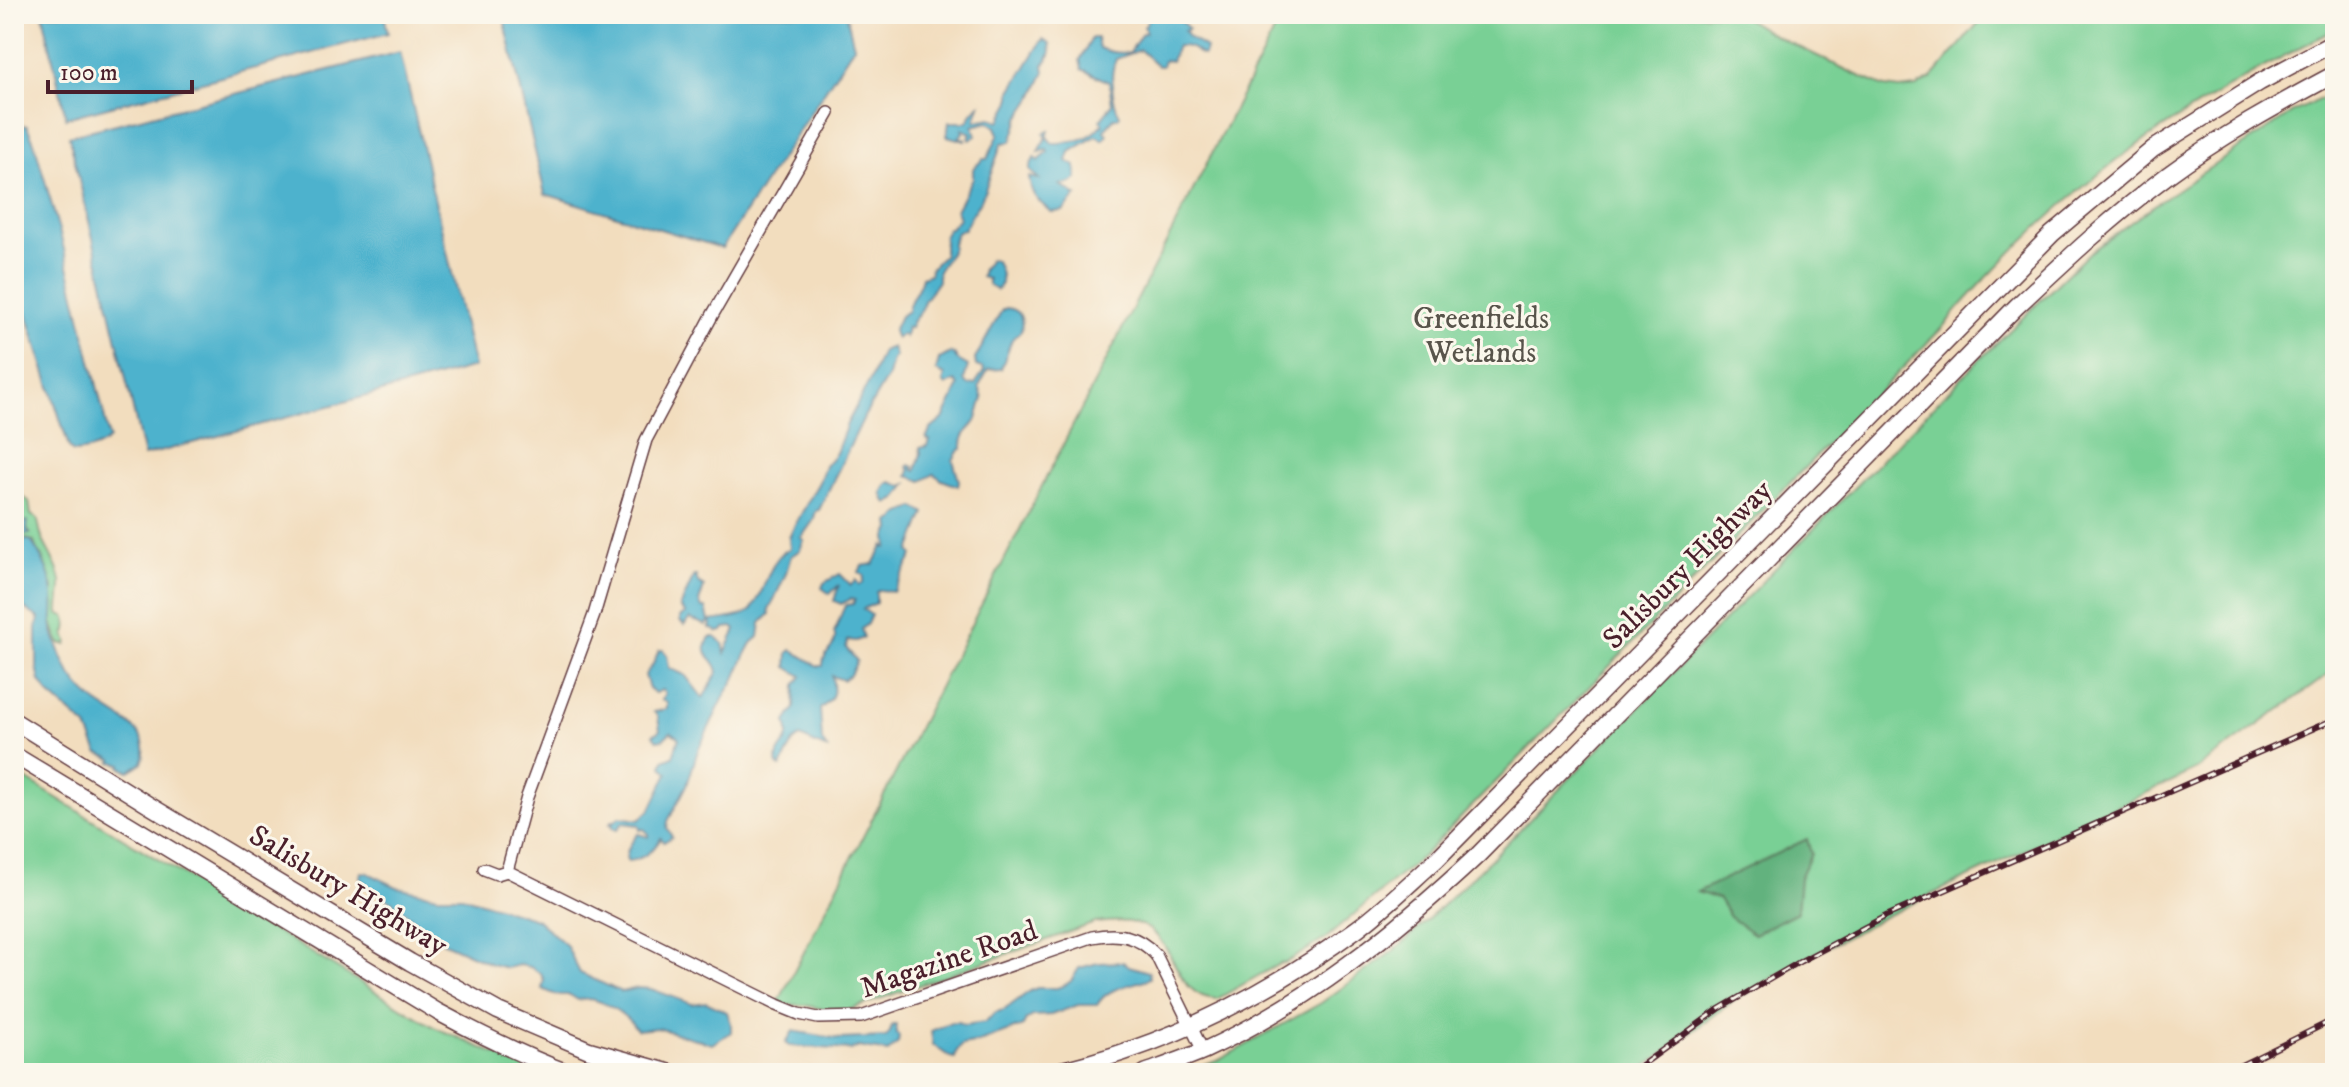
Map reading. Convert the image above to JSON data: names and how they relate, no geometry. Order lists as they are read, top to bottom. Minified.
{"streets":{"highway":["Salisbury Highway"],"street":["Magazine Road"]},"crossings":[["Salisbury Highway","Magazine Road"]],"parks":["Greenfields Wetlands"],"scale_bar":"100 m"}
